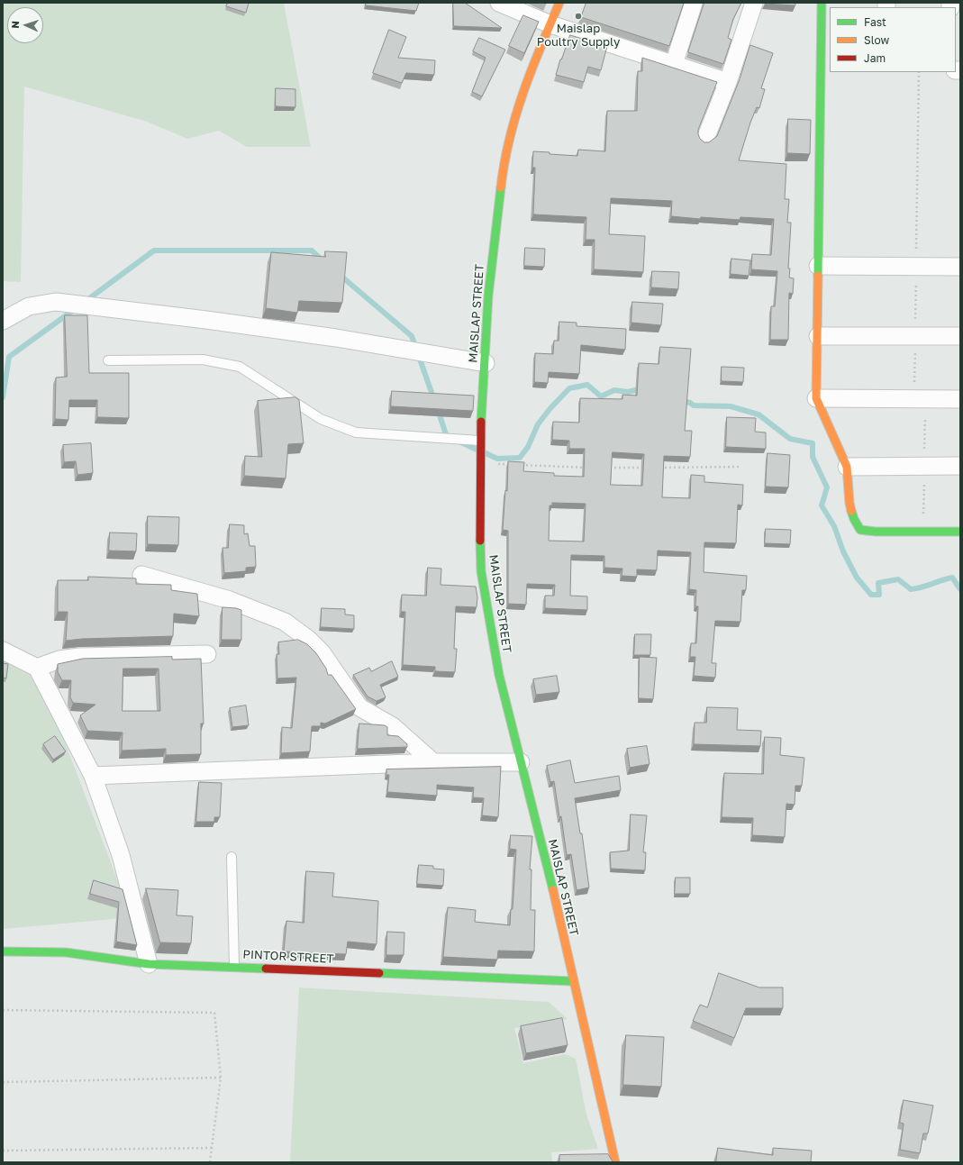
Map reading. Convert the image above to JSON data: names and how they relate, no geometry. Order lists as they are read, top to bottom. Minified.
{"streets":{"street":["MAISLAP STREET","PINTOR STREET"]},"crossings":[["MAISLAP STREET","PINTOR STREET"]],"places":["Maislap Poultry Supply"],"legend":["Fast","Slow","Jam"],"north":"left"}
